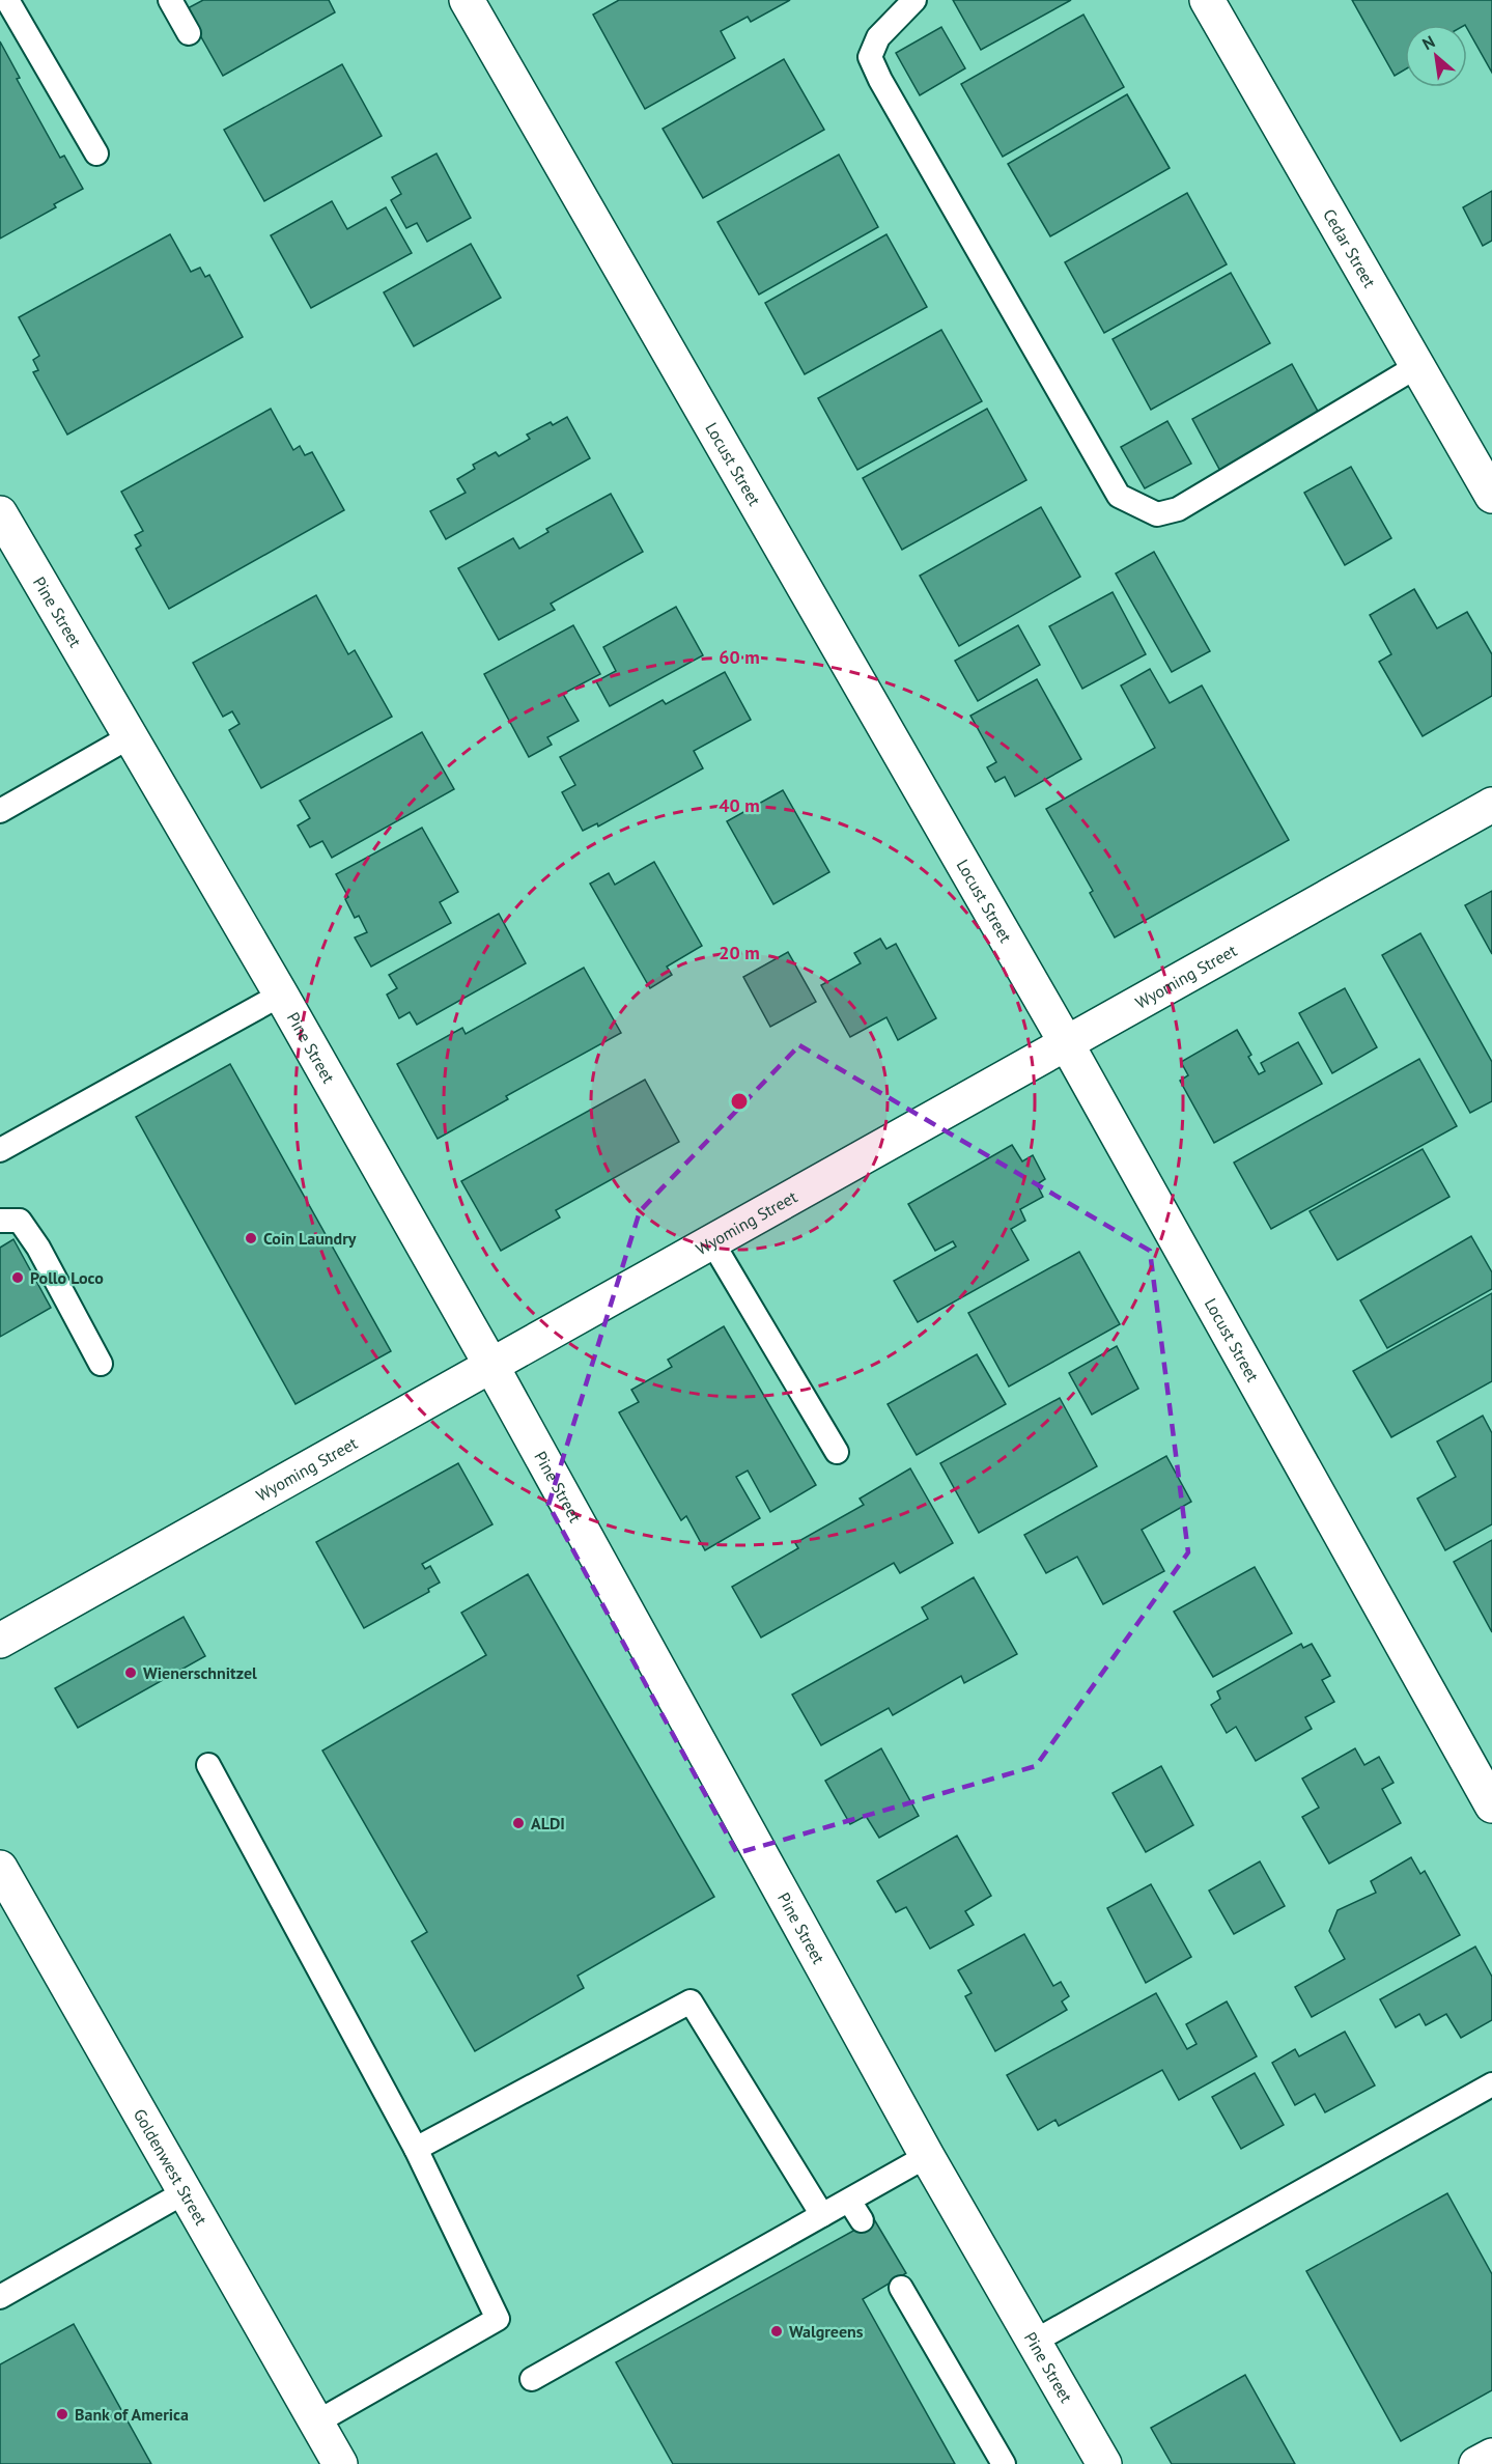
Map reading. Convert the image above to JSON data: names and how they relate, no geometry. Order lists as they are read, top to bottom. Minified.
{"streets":{"street":["Cedar Street","Locust Street","Pine Street","Wyoming Street","Goldenwest Street"]},"crossings":[["Locust Street","Wyoming Street"],["Pine Street","Wyoming Street"]],"places":["Coin Laundry","Pollo Loco","Wienerschnitzel","ALDI","Walgreens","Bank of America"],"north":"top left","rings":["60 m","40 m","20 m"]}
